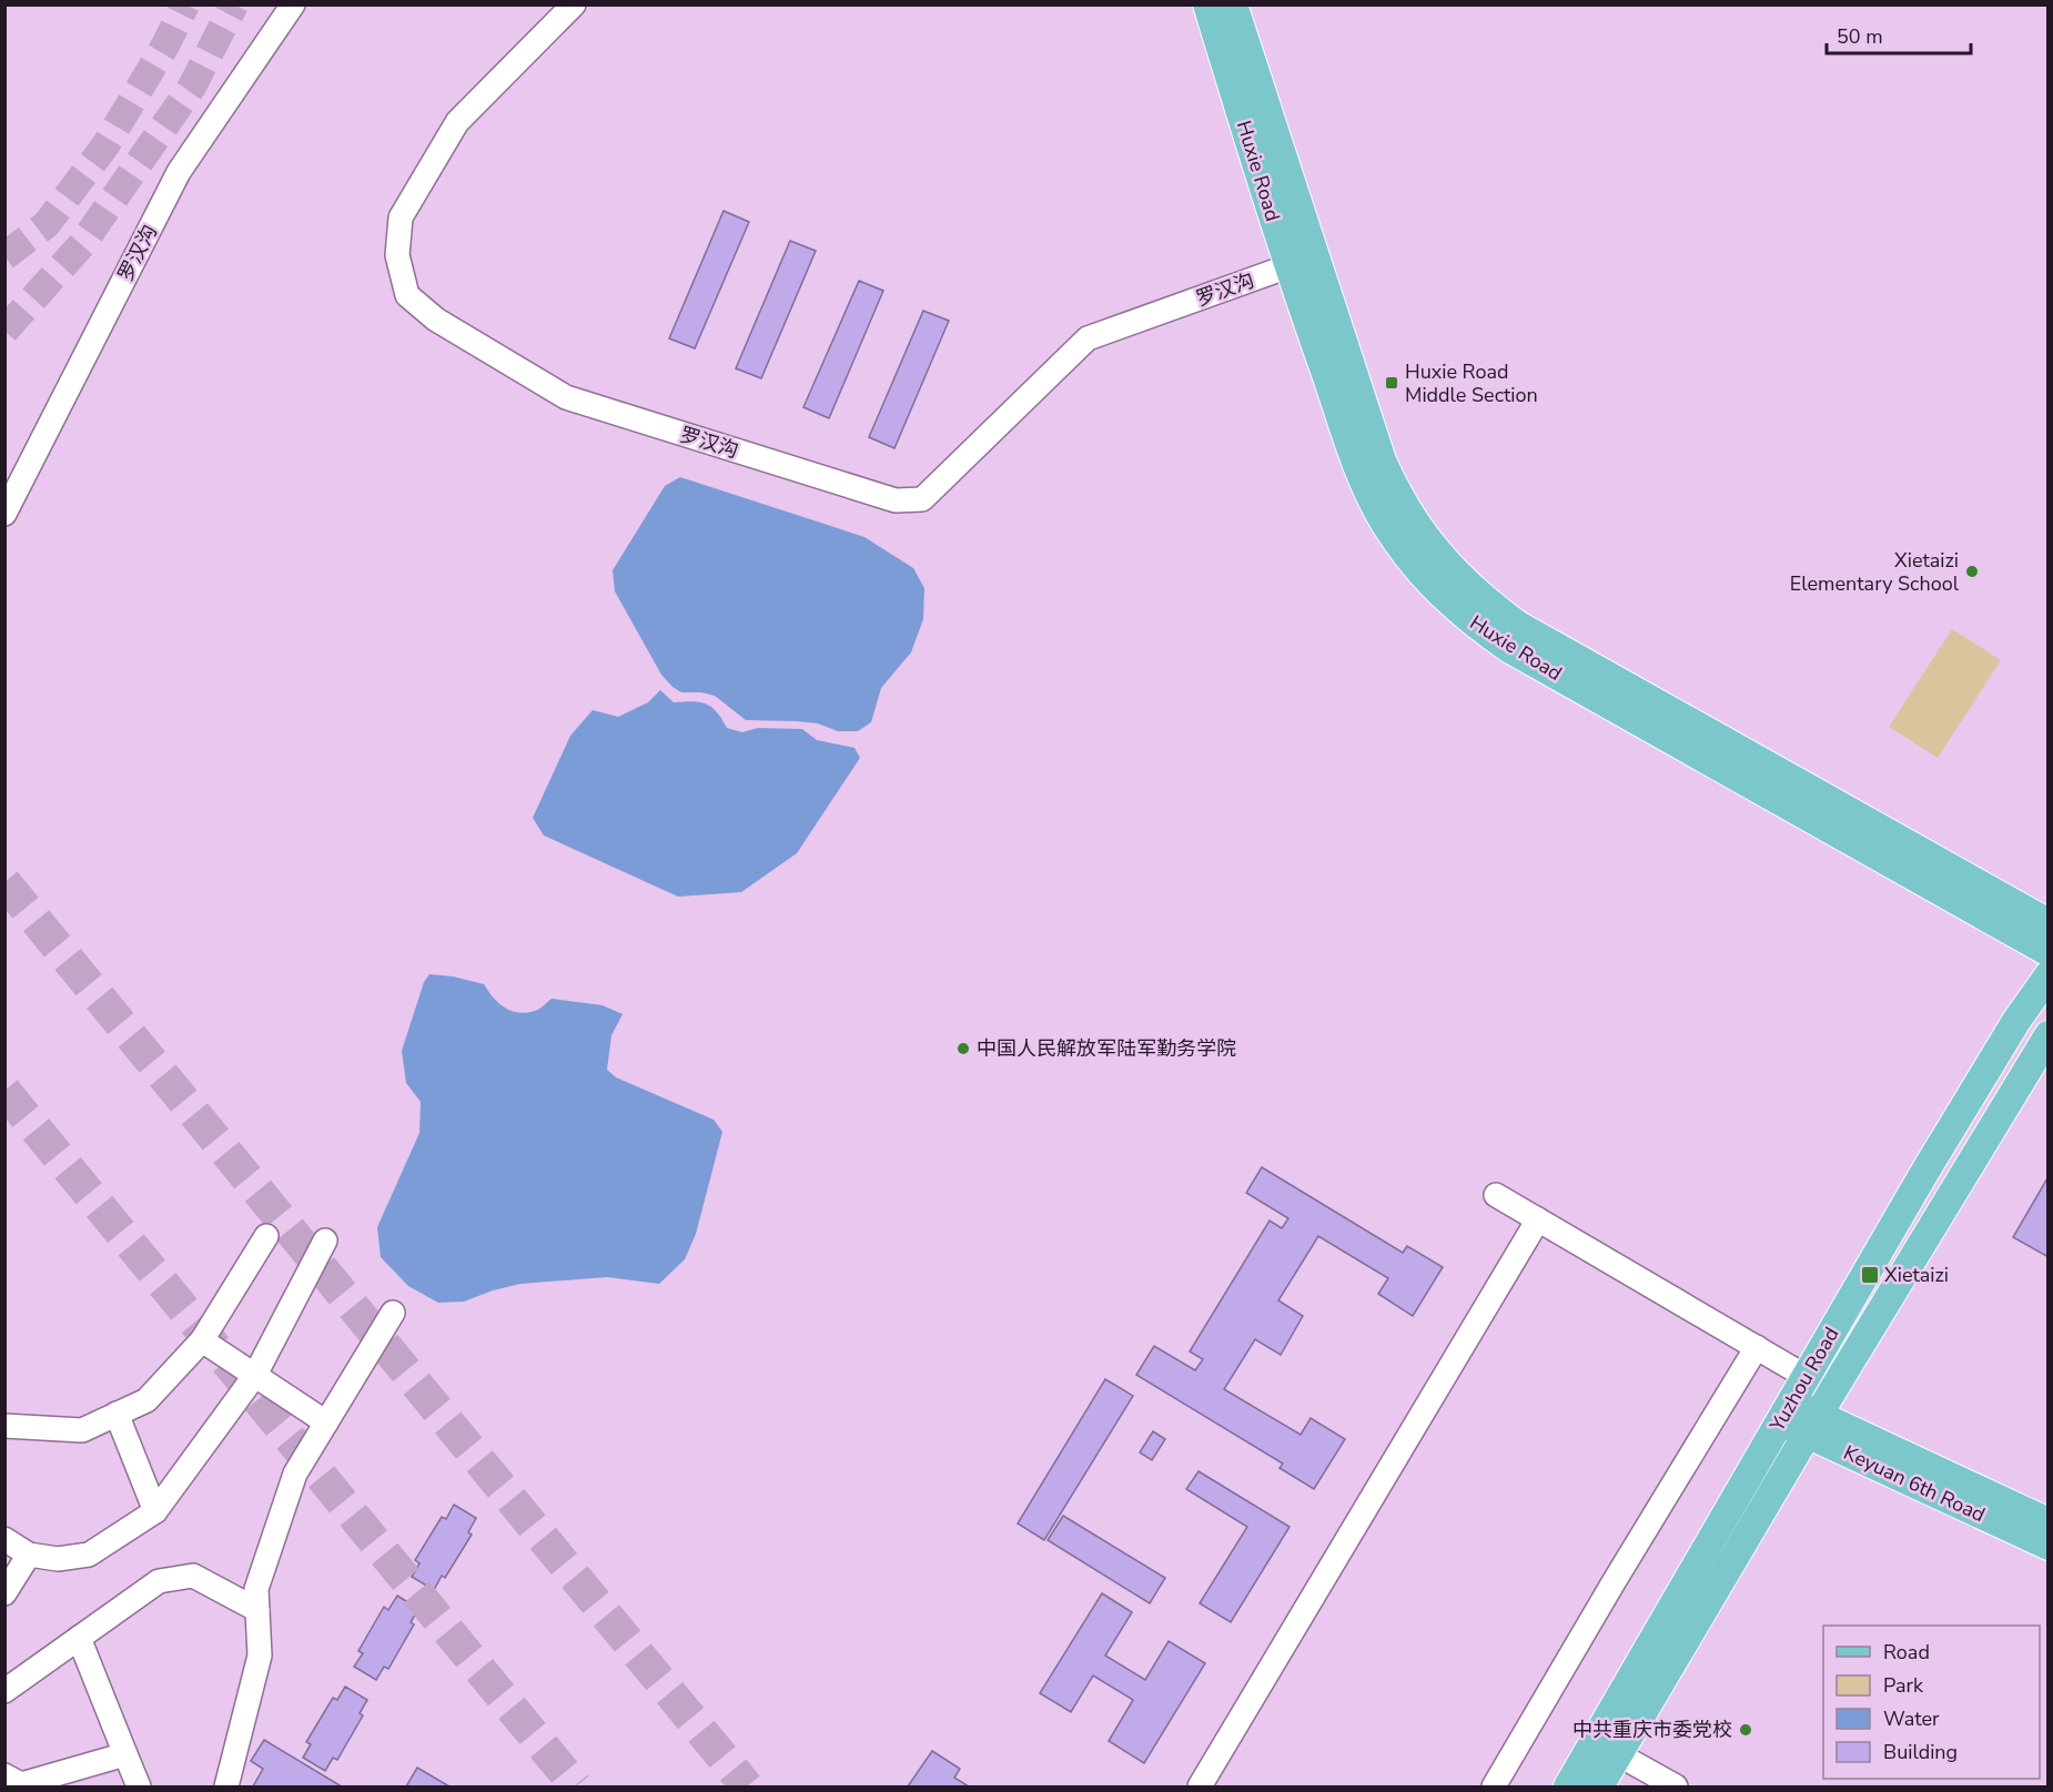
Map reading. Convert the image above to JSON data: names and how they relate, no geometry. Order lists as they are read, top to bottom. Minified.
{"streets":{"main road":["Huxie Road","Yuzhou Road","Keyuan 6th Road"],"street":["罗汉沟"]},"crossings":[["Huxie Road","罗汉沟"],["Yuzhou Road","Keyuan 6th Road"]],"places":{"transit":["Huxie Road Middle Section","Xietaizi"],"other":["Xietaizi Elementary School","中国人民解放军陆军勤务学院","中共重庆市委党校"]},"legend":["Road","Park","Water","Building"],"scale_bar":"50 m"}
